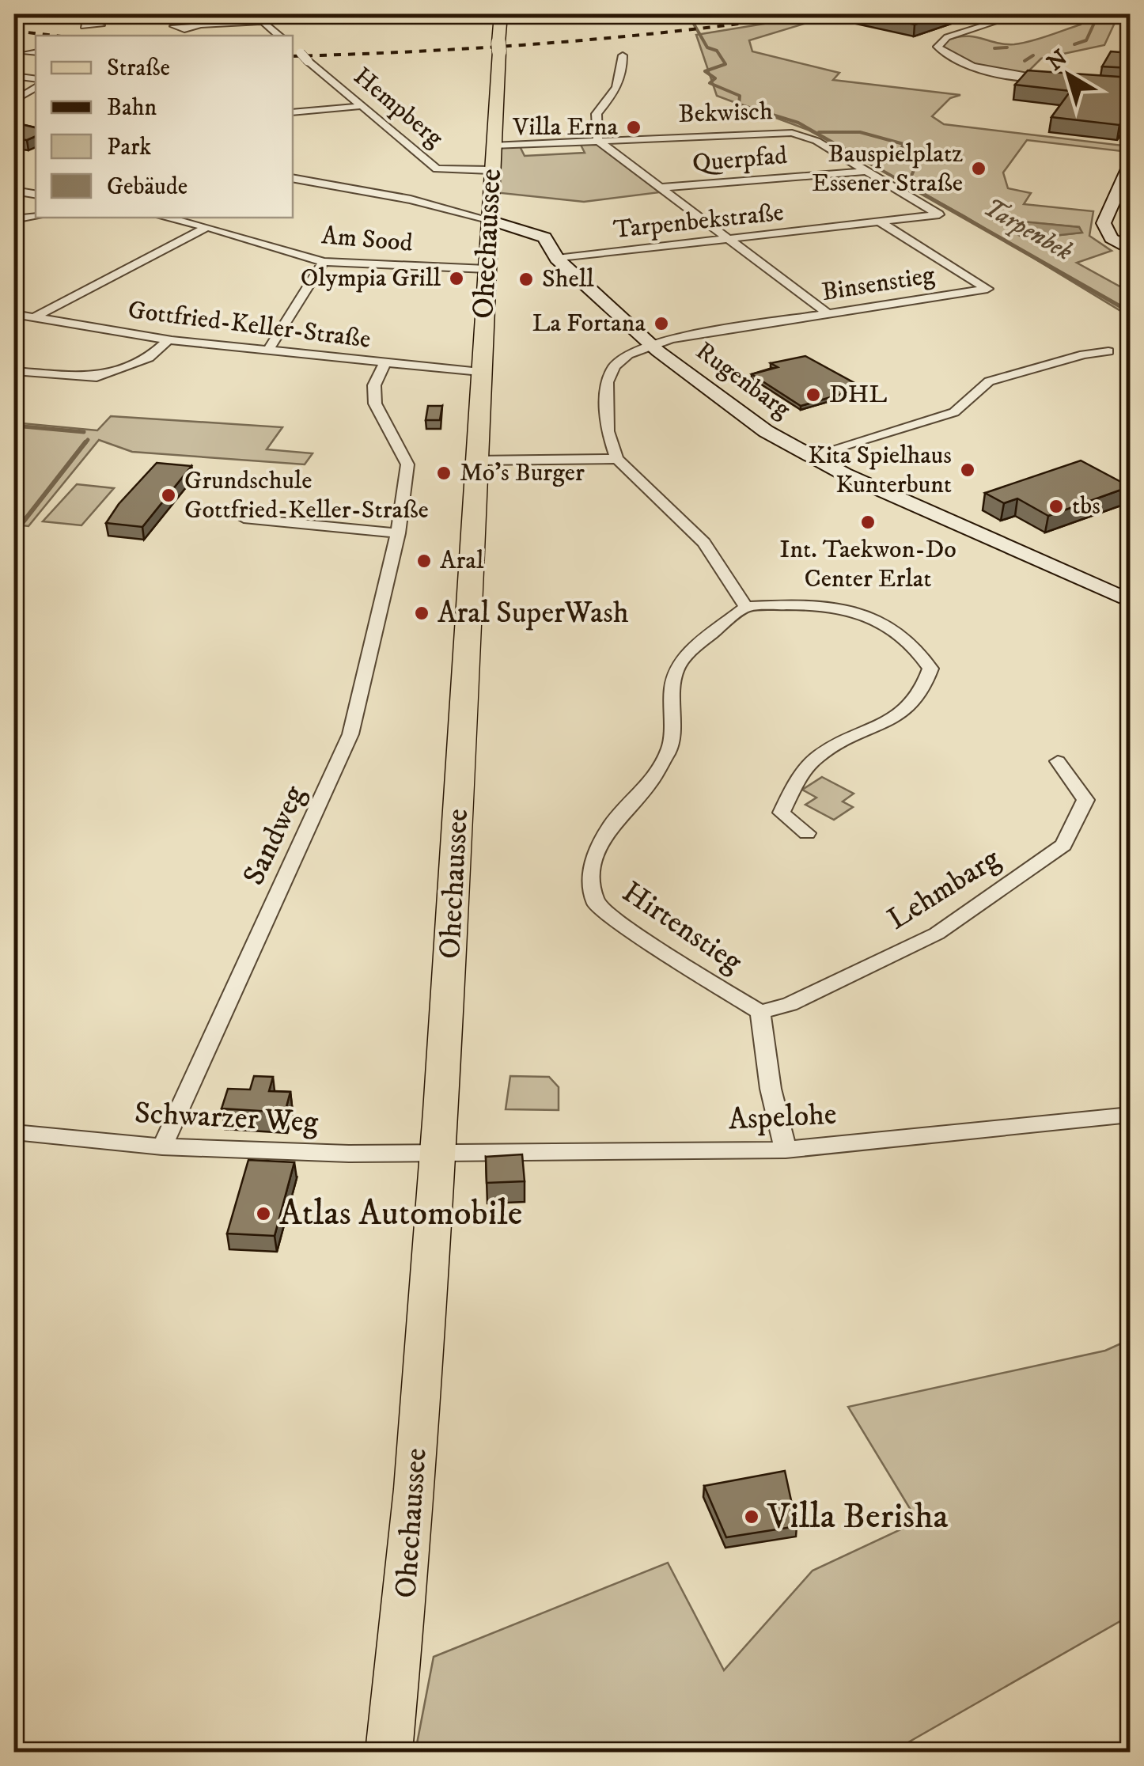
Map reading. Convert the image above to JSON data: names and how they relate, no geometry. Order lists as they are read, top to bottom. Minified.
{"streets":{"main road":["Ohechaussee"],"street":["Hempberg","Bekwisch","Querpfad","Tarpenbekstraße","Am Sood","Binsenstieg","Gottfried-Keller-Straße","Rugenbarg","Sandweg","Lehmbarg","Hirtenstieg","Aspelohe","Schwarzer Weg"]},"crossings":[["Hempberg","Ohechaussee"],["Bekwisch","Querpfad"],["Bekwisch","Tarpenbekstraße"],["Bekwisch","Ohechaussee"],["Tarpenbekstraße","Binsenstieg"],["Tarpenbekstraße","Rugenbarg"],["Am Sood","Ohechaussee"],["Ohechaussee","Gottfried-Keller-Straße"],["Ohechaussee","Rugenbarg"],["Ohechaussee","Aspelohe"],["Ohechaussee","Schwarzer Weg"],["Binsenstieg","Rugenbarg"],["Gottfried-Keller-Straße","Sandweg"],["Sandweg","Schwarzer Weg"],["Lehmbarg","Hirtenstieg"],["Aspelohe","Schwarzer Weg"]],"water":["Tarpenbek"],"places":["Villa Erna","Bauspielplatz Essener Straße","Olympia Grill","Shell","La Fortana","DHL","Kita Spielhaus Kunterbunt","Mo's Burger","Grundschule Gottfried-Keller-Straße","tbs","Int. Taekwon-Do Center Erlat","Aral","Aral SuperWash","Atlas Automobile","Villa Berisha"],"legend":["Straße","Bahn","Park","Gebäude"],"north":"top left"}
